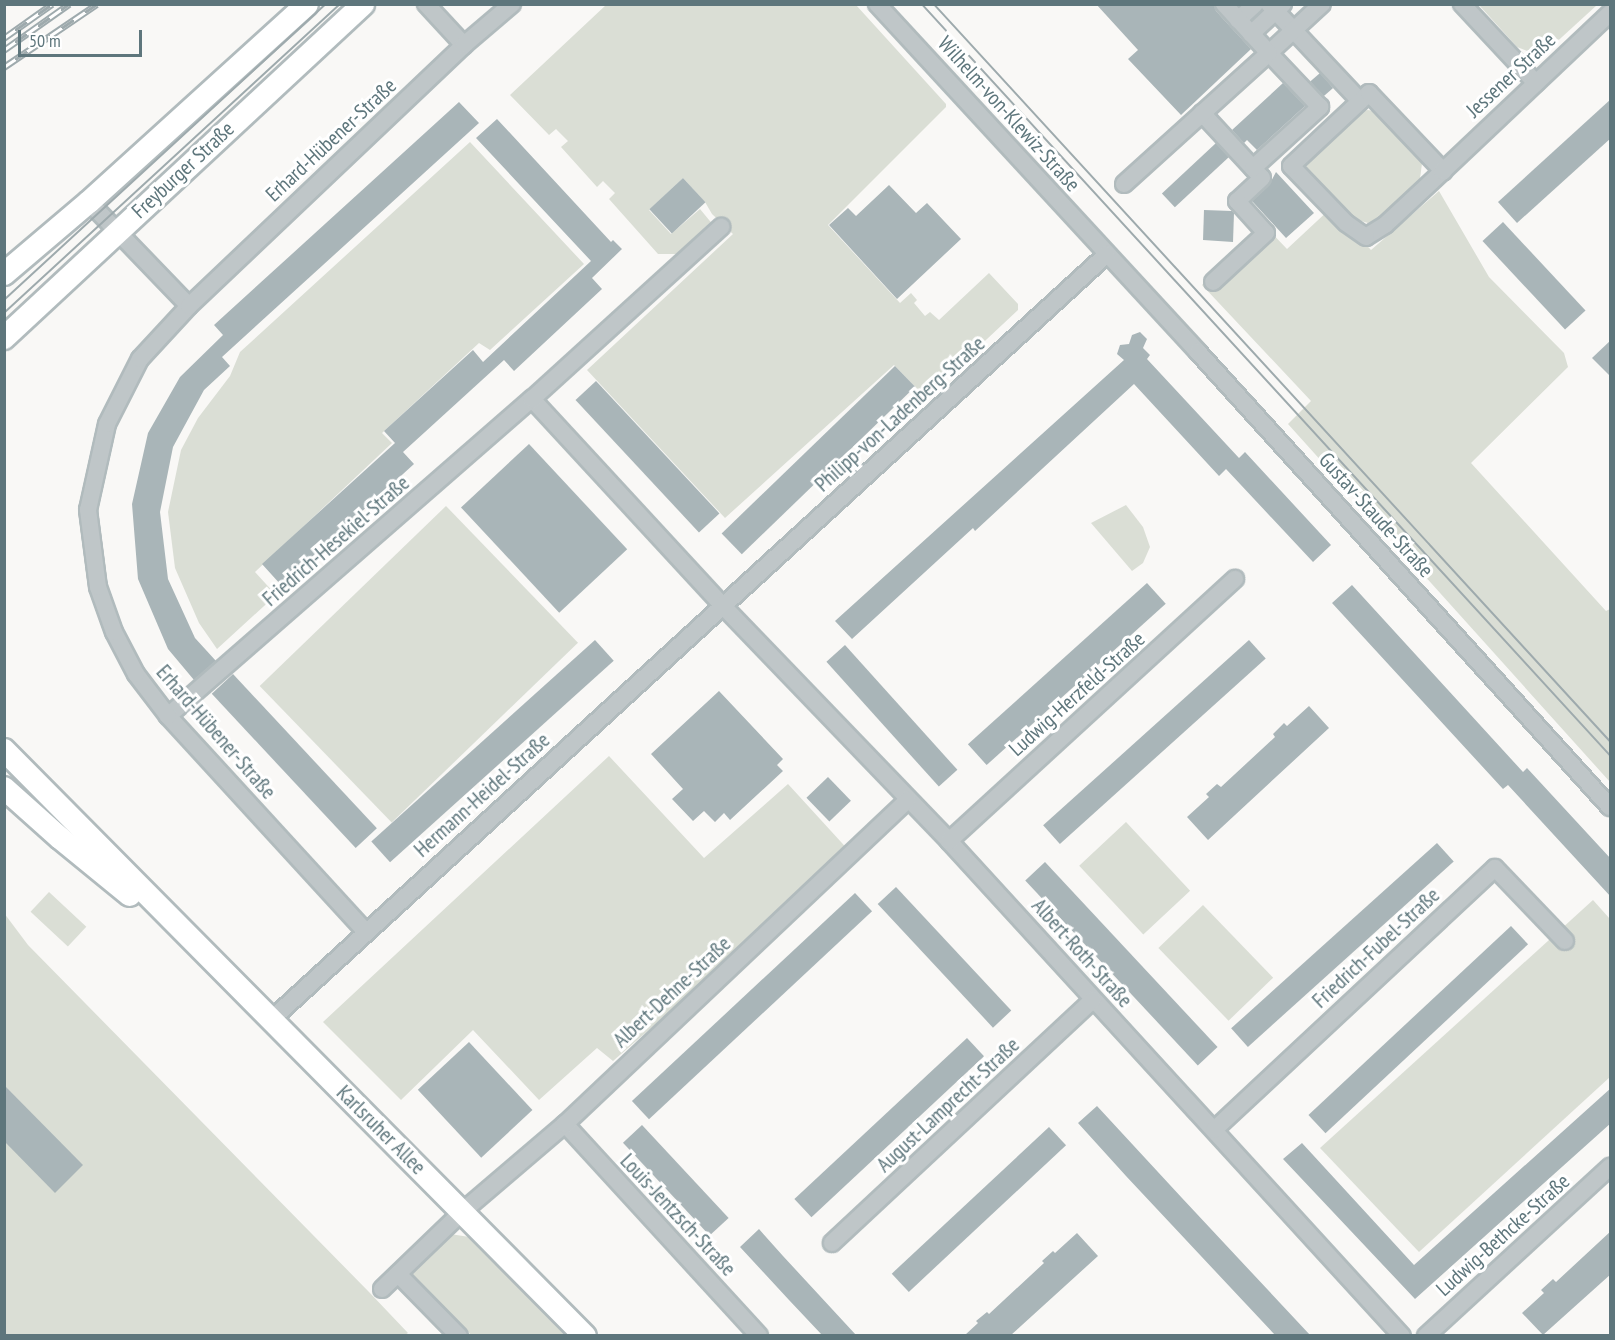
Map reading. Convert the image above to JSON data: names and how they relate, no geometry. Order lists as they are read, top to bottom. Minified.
{"streets":{"street":["Jessener Straße","Wilhelm-von-Klewiz-Straße","Erhard-Hübener-Straße","Freyburger Straße","Philipp-von-Ladenberg-Straße","Gustav-Staude-Straße","Friedrich-Hesekiel-Straße","Ludwig-Herzfeld-Straße","Hermann-Heidel-Straße","Friedrich-Fubel-Straße","Albert-Roth-Straße","Albert-Dehne-Straße","August-Lamprecht-Straße","Karlsruher Allee","Louis-Jentzsch-Straße","Ludwig-Bethcke-Straße"]},"crossings":[["Wilhelm-von-Klewiz-Straße","Philipp-von-Ladenberg-Straße"],["Wilhelm-von-Klewiz-Straße","Gustav-Staude-Straße"],["Erhard-Hübener-Straße","Friedrich-Hesekiel-Straße"],["Erhard-Hübener-Straße","Hermann-Heidel-Straße"],["Philipp-von-Ladenberg-Straße","Gustav-Staude-Straße"],["Philipp-von-Ladenberg-Straße","Hermann-Heidel-Straße"],["Philipp-von-Ladenberg-Straße","Albert-Roth-Straße"],["Ludwig-Herzfeld-Straße","Albert-Roth-Straße"],["Hermann-Heidel-Straße","Albert-Roth-Straße"],["Hermann-Heidel-Straße","Karlsruher Allee"],["Friedrich-Fubel-Straße","Albert-Roth-Straße"],["Albert-Roth-Straße","Albert-Dehne-Straße"],["Albert-Roth-Straße","August-Lamprecht-Straße"],["Albert-Dehne-Straße","Karlsruher Allee"],["Albert-Dehne-Straße","Louis-Jentzsch-Straße"]],"scale_bar":"50 m"}
